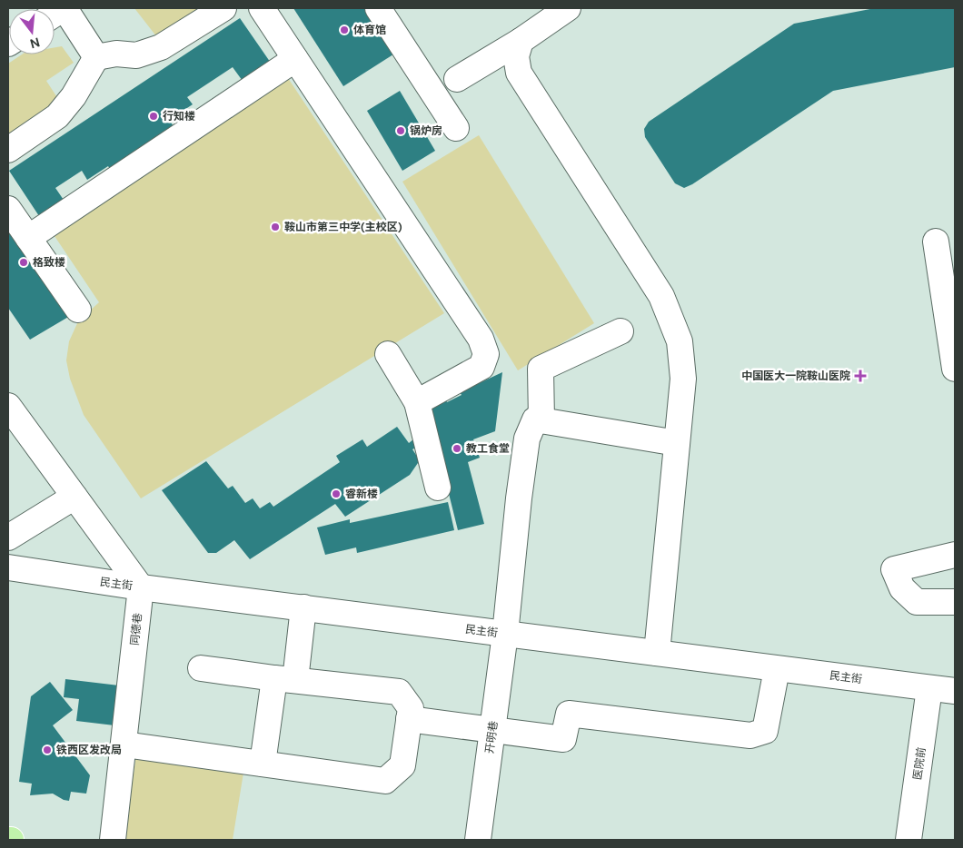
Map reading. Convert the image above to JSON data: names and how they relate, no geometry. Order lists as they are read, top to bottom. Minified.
{"streets":{"street":["民主街","同德巷","开明巷","医院前"]},"crossings":[["民主街","同德巷"],["民主街","开明巷"],["民主街","医院前"]],"places":{"other":["体育馆","行知楼","锅炉房","鞍山市第三中学(主校区)","格致楼","教工食堂","睿新楼","铁西区发改局"],"health":["中国医大一院鞍山医院"]},"north":"bottom"}
